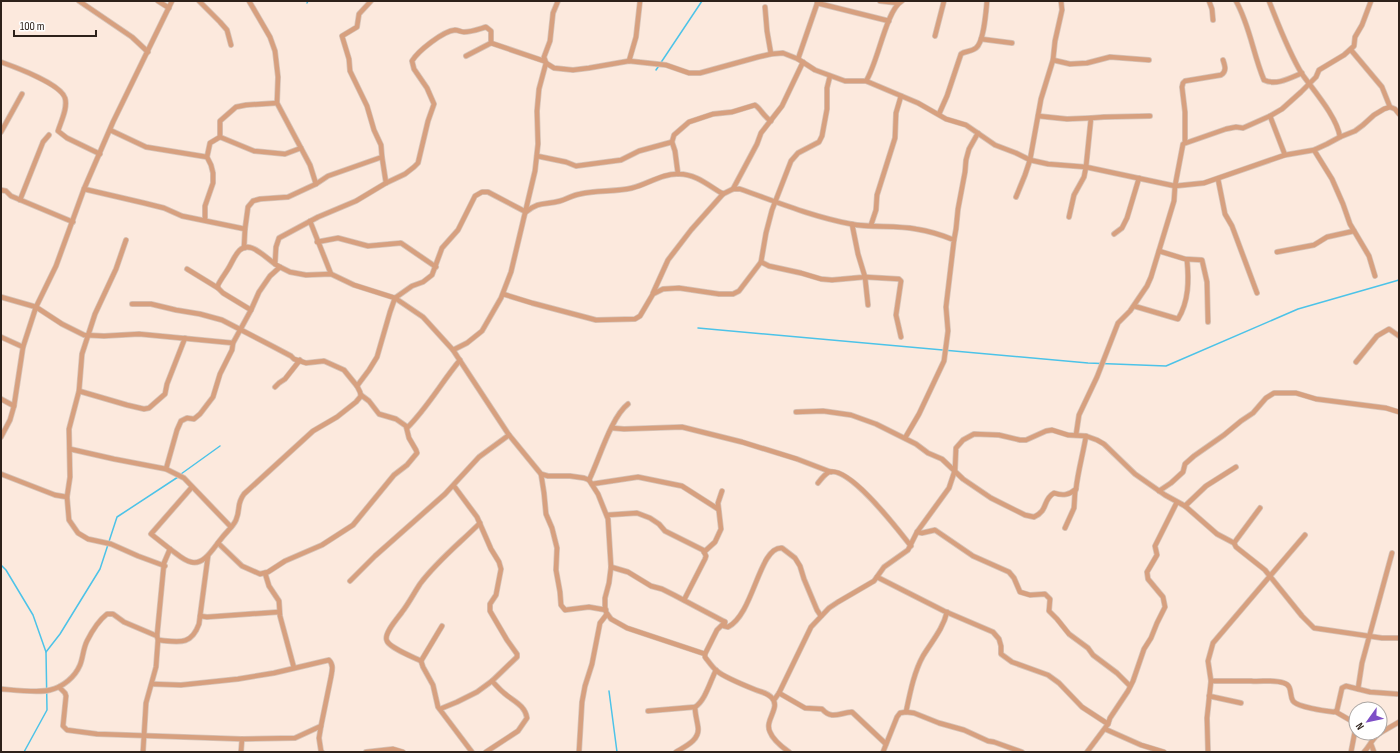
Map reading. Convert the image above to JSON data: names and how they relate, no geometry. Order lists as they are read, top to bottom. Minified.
{"scale_bar":"100 m","north":"bottom left"}
